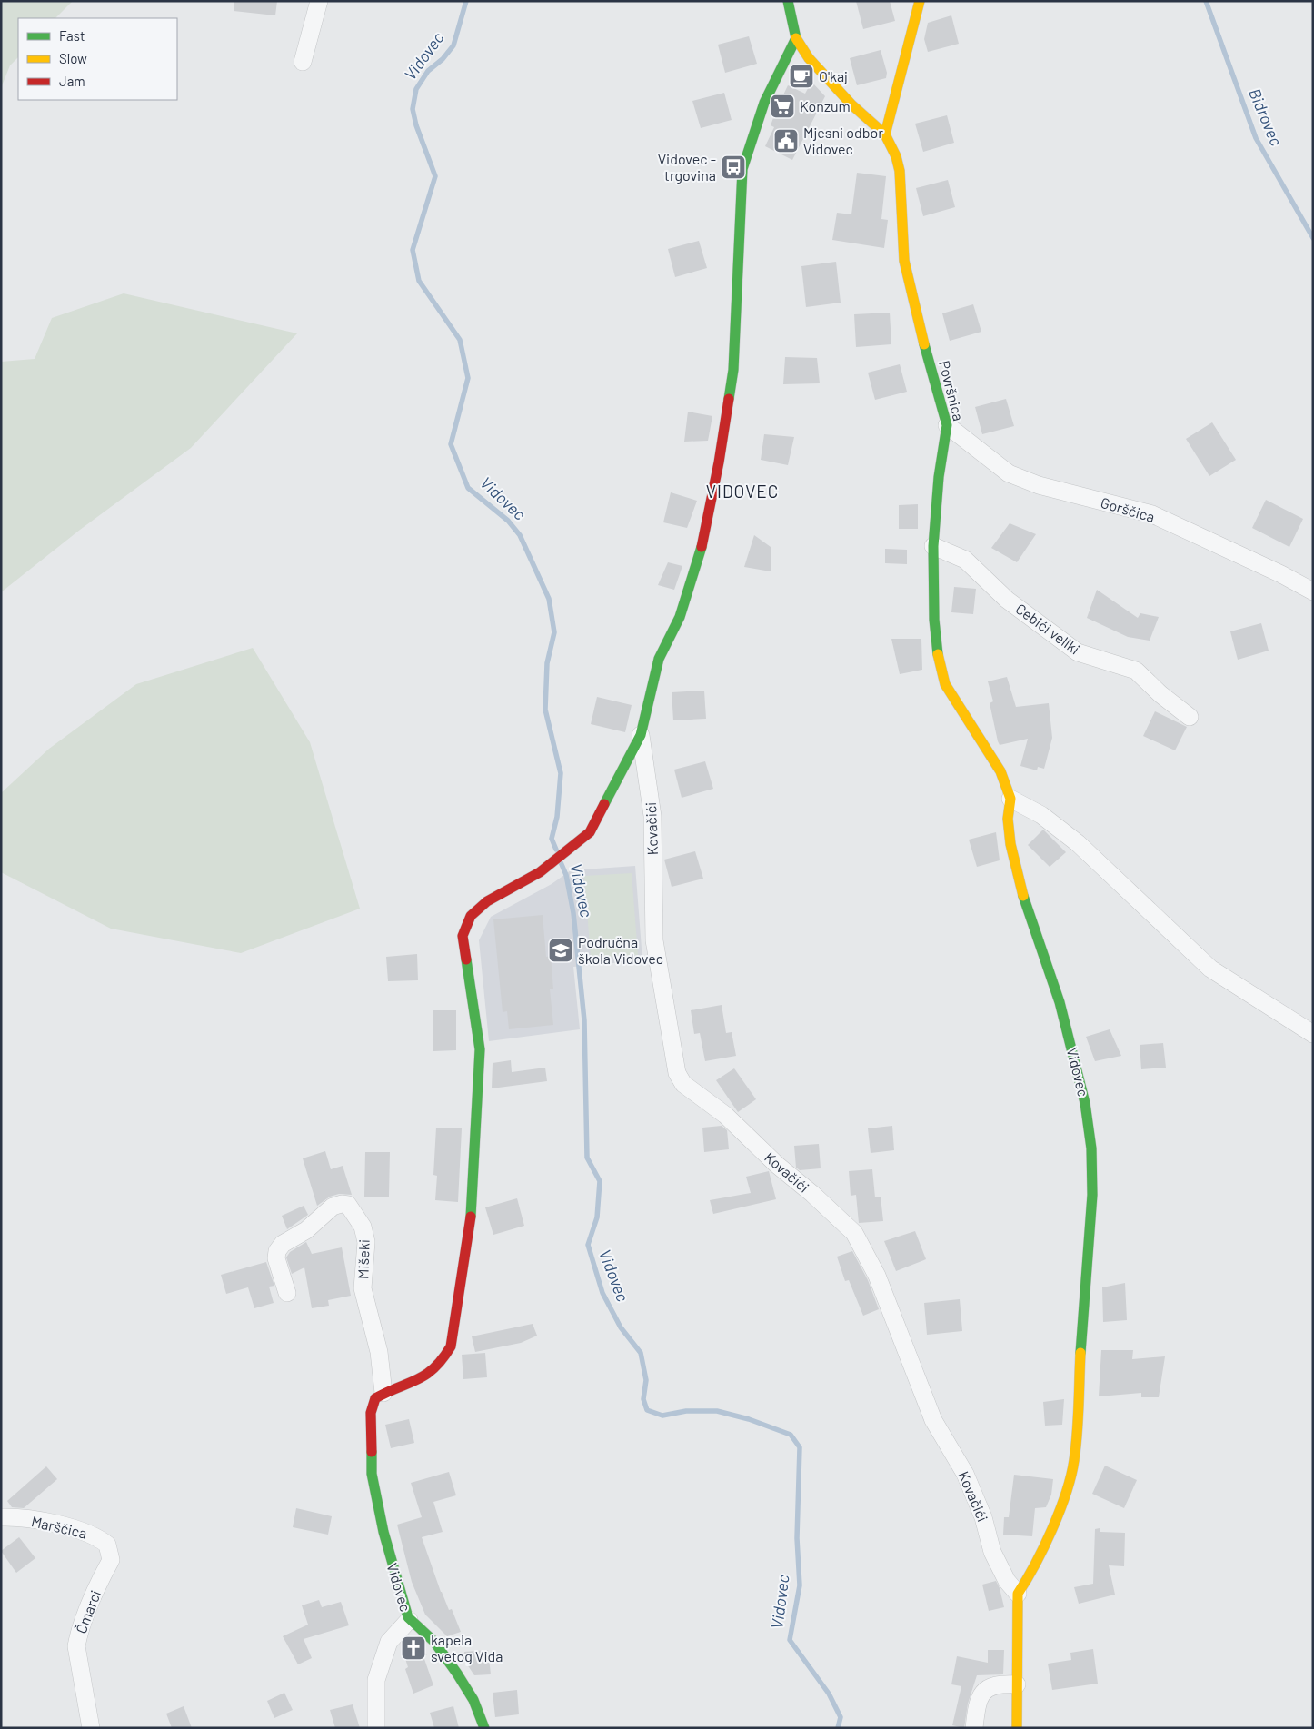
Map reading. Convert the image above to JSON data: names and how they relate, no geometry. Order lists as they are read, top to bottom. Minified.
{"streets":{"street":["Površnica","Gorščica","Cebići veliki","Kovačići","Vidovec","Mišeki","Marščica","Čmarci"]},"crossings":[["Površnica","Gorščica"],["Površnica","Cebići veliki"],["Površnica","Vidovec"],["Kovačići","Vidovec"],["Vidovec","Mišeki"],["Marščica","Čmarci"]],"districts":["VIDOVEC"],"water":["Vidovec","Bidrovec"],"places":{"cafe":["O'kaj"],"supermarket":["Konzum"],"public building":["Mjesni odbor Vidovec"],"bus stop":["Vidovec - trgovina"],"school or university":["Područna škola Vidovec"],"church":["kapela svetog Vida"]},"legend":["Fast","Slow","Jam"]}
